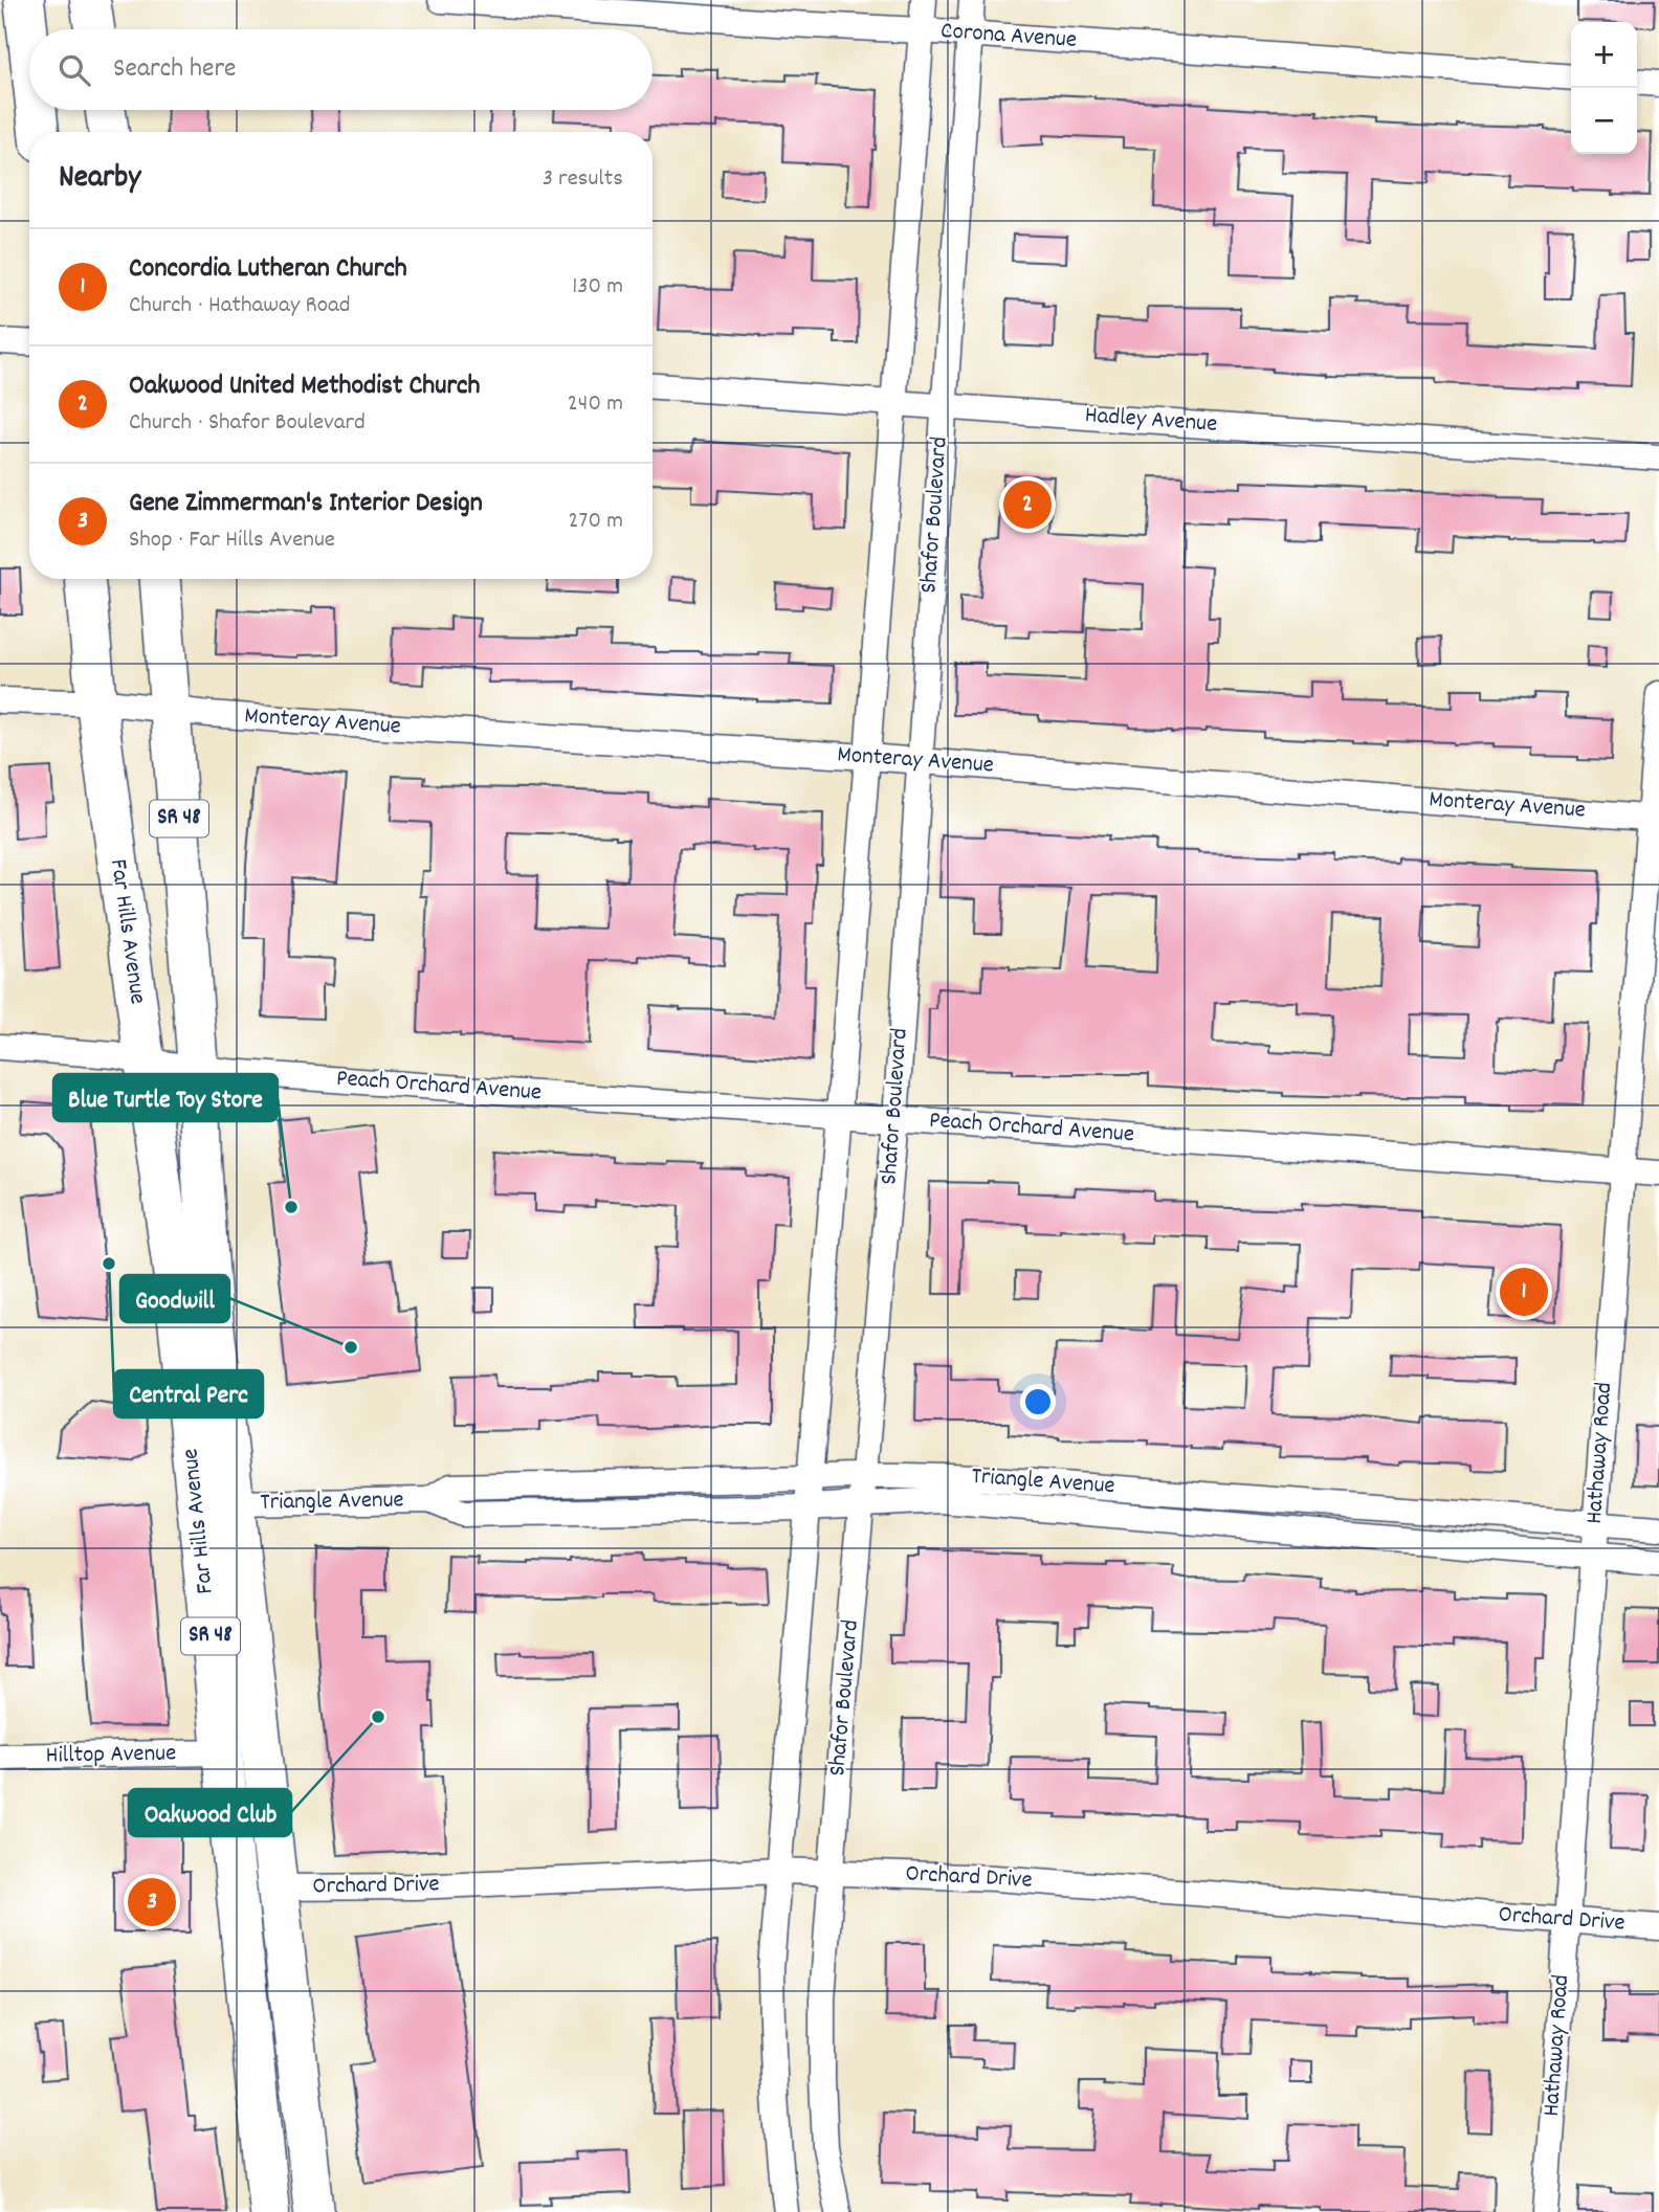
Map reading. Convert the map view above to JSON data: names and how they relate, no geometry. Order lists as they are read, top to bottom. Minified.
{"streets":{"main road":["SR 48","Far Hills Avenue"],"street":["Corona Avenue","Hadley Avenue","Shafor Boulevard","Monteray Avenue","Peach Orchard Avenue","Hathaway Road","Triangle Avenue","Hilltop Avenue","Orchard Drive"]},"crossings":[["Corona Avenue","Shafor Boulevard"],["Hadley Avenue","Shafor Boulevard"],["Shafor Boulevard","Monteray Avenue"],["Shafor Boulevard","Peach Orchard Avenue"],["Shafor Boulevard","Triangle Avenue"],["Shafor Boulevard","Orchard Drive"],["Monteray Avenue","Far Hills Avenue"],["Monteray Avenue","Hathaway Road"],["Far Hills Avenue","Peach Orchard Avenue"],["Far Hills Avenue","Triangle Avenue"],["Far Hills Avenue","Hilltop Avenue"],["Far Hills Avenue","Orchard Drive"],["Peach Orchard Avenue","Hathaway Road"],["Hathaway Road","Triangle Avenue"],["Hathaway Road","Orchard Drive"]],"places":["Blue Turtle Toy Store","Central Perc","Goodwill","Oakwood Club"],"page":{"map_buttons":["+","−"],"search":"Search here","heading":["Nearby","3 results"],"list":[{"mark":"1","name":"Concordia Lutheran Church","note":"Church · Hathaway Road","value":"130 m"},{"mark":"2","name":"Oakwood United Methodist Church","note":"Church · Shafor Boulevard","value":"240 m"},{"mark":"3","name":"Gene Zimmerman's Interior Design","note":"Shop · Far Hills Avenue","value":"270 m"}],"pins":["2","1","3"]}}
